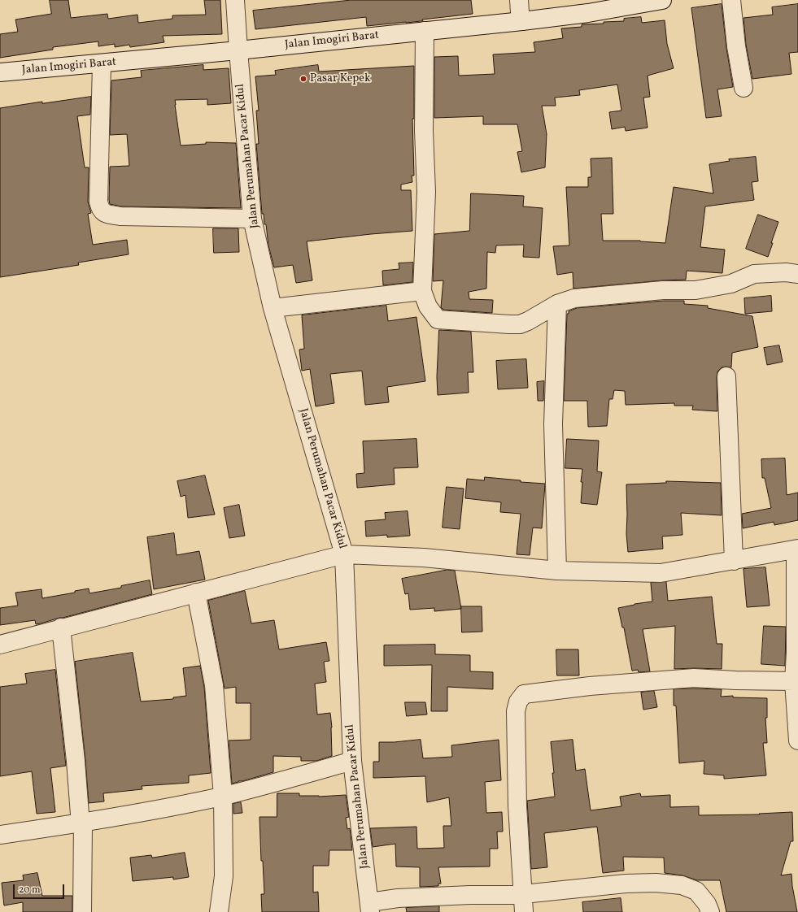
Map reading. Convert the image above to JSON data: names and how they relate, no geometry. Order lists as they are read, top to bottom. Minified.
{"streets":{"street":["Jalan Imogiri Barat","Jalan Perumahan Pacar Kidul"]},"crossings":[["Jalan Imogiri Barat","Jalan Perumahan Pacar Kidul"]],"places":["Pasar Kepek"],"scale_bar":"20 m"}
